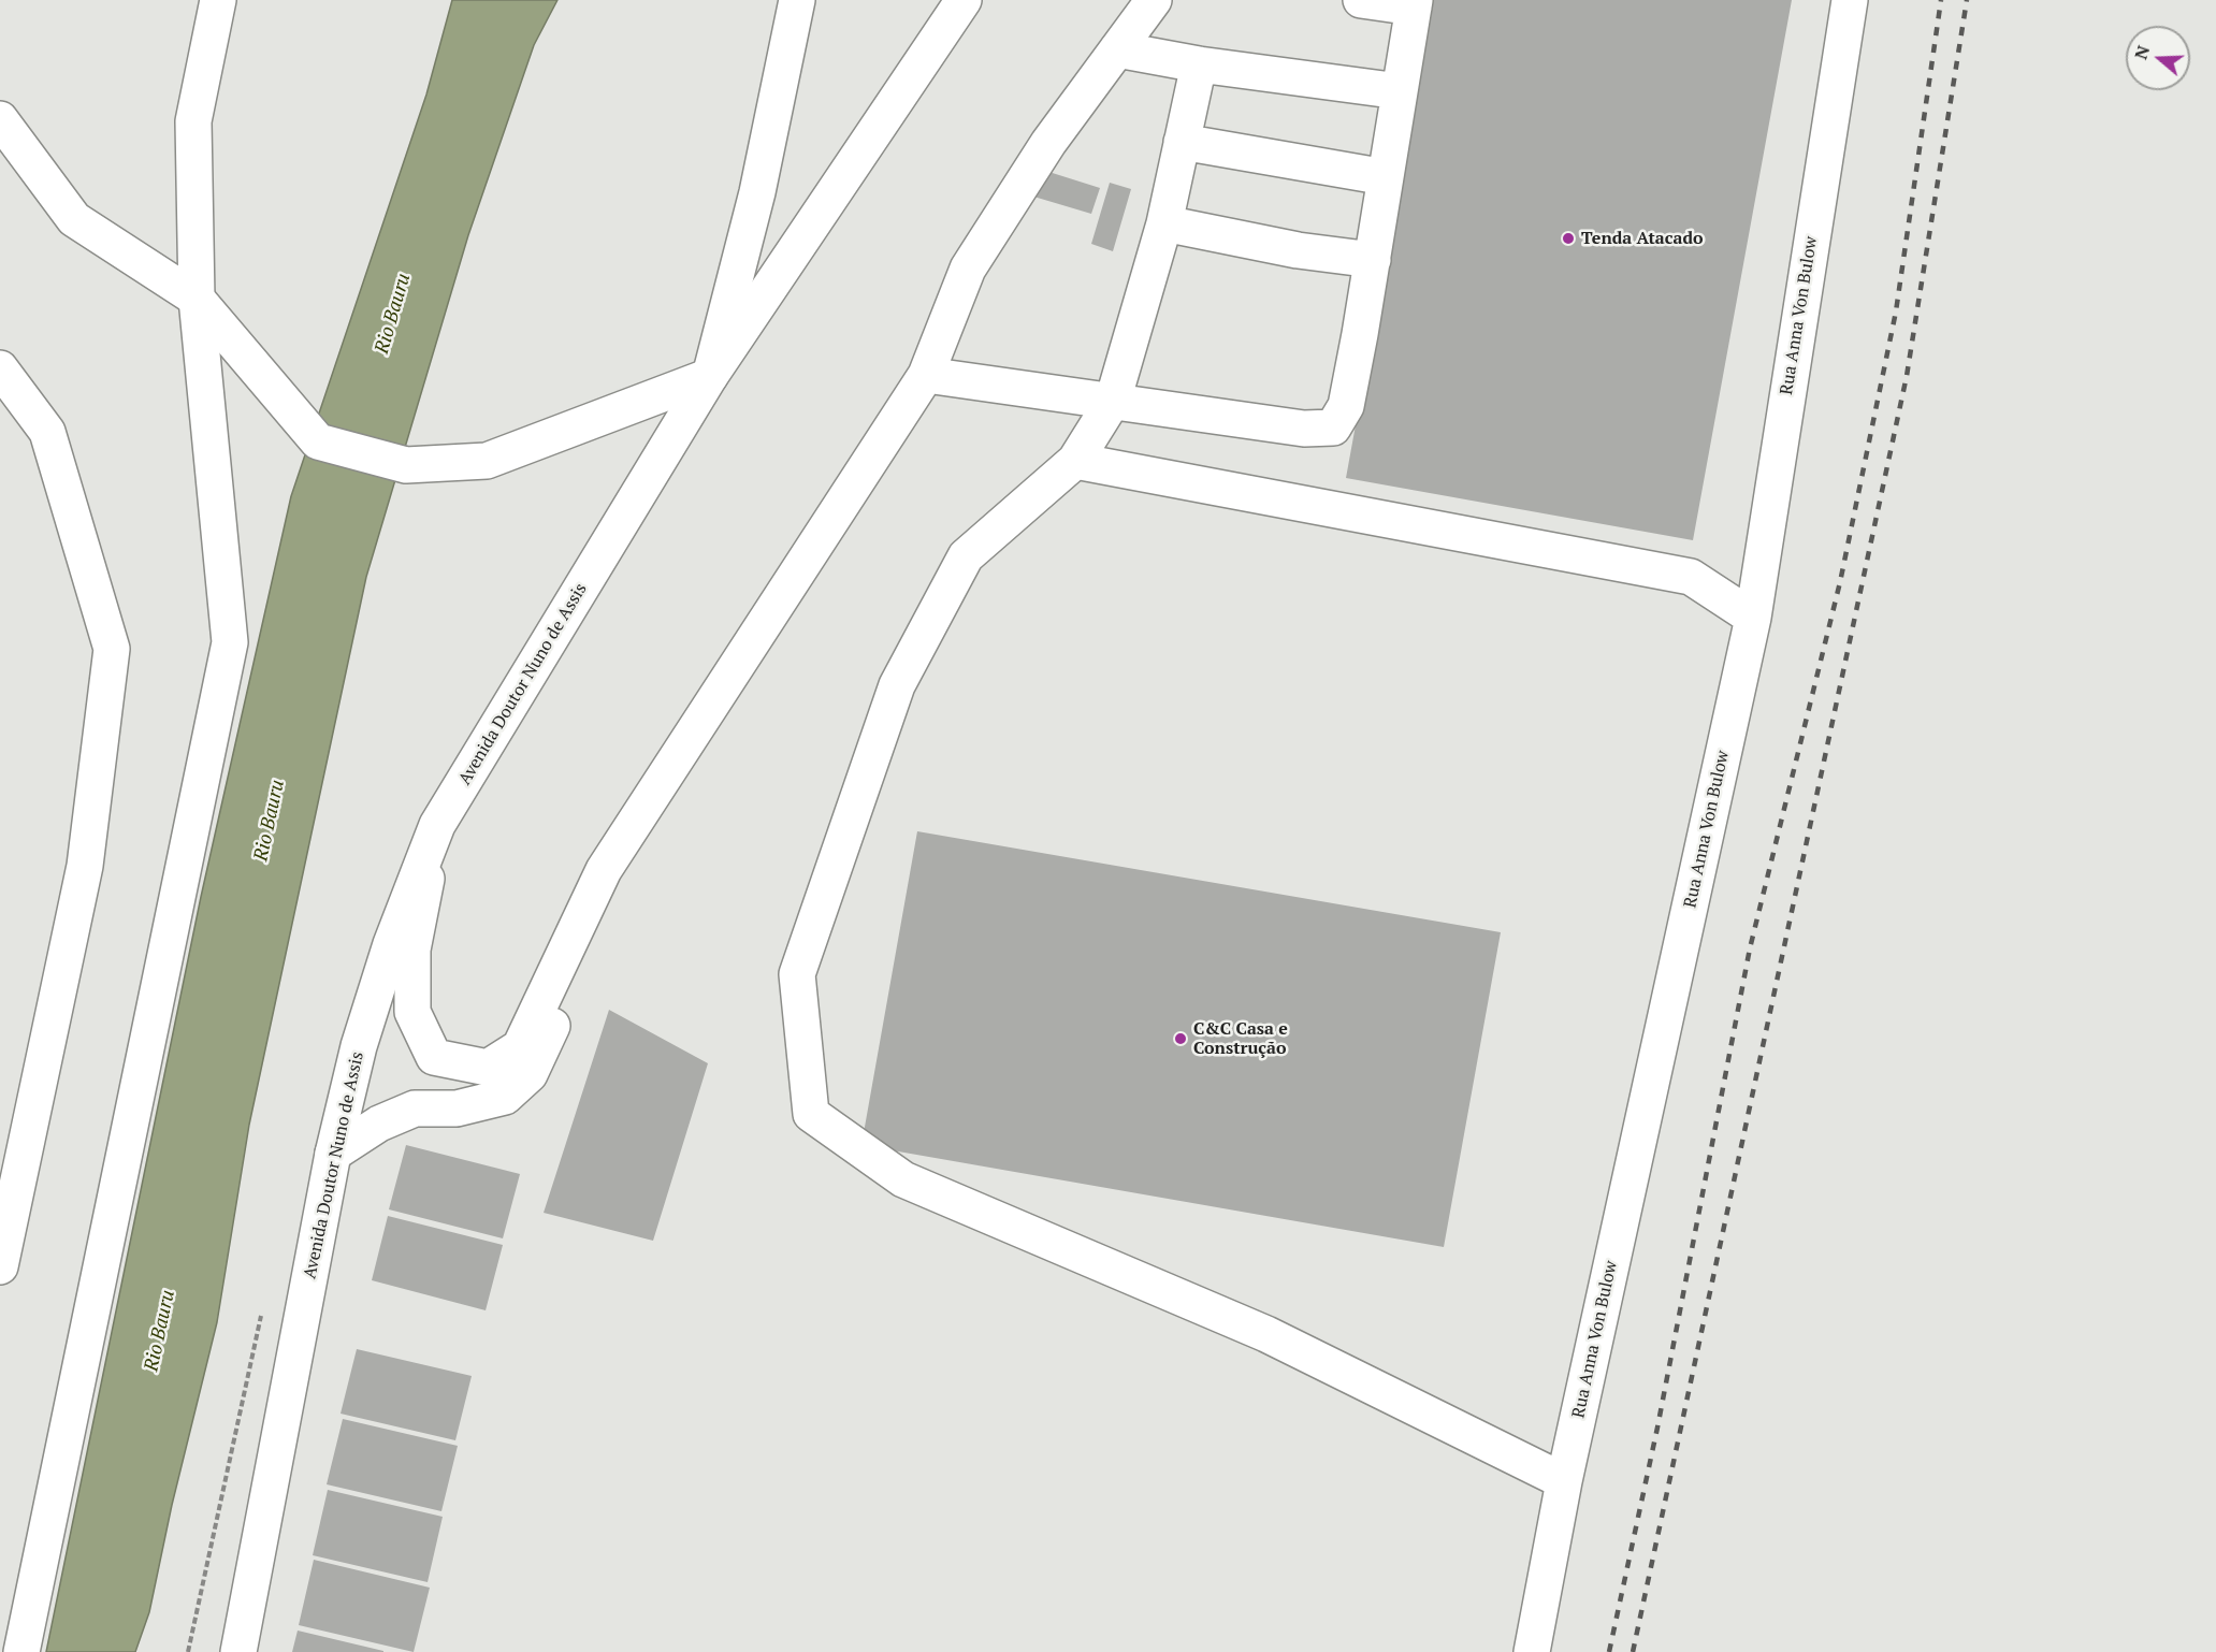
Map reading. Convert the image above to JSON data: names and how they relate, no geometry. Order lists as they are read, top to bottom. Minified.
{"streets":{"main road":["Rua Anna Von Bulow","Avenida Doutor Nuno de Assis"]},"water":["Rio Bauru"],"places":["Tenda Atacado","C&C Casa e Construção"],"north":"left"}
